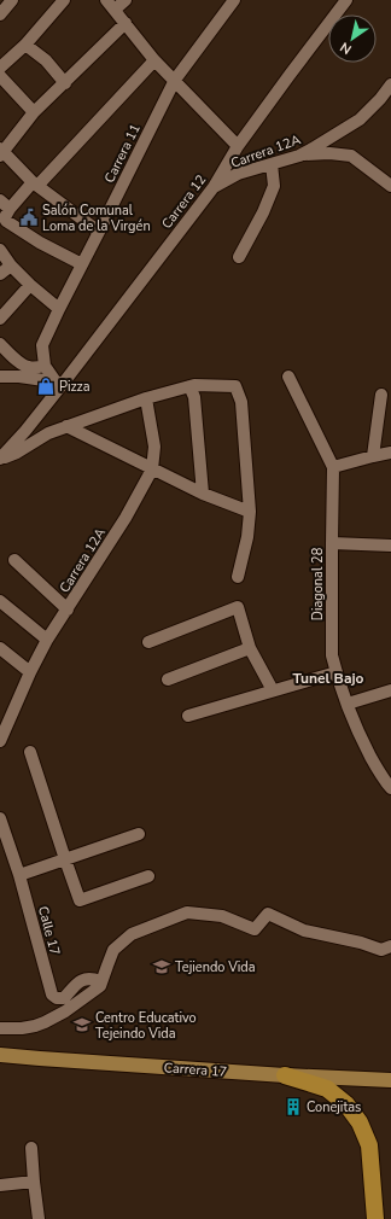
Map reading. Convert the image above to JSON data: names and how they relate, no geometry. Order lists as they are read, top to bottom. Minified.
{"streets":{"main road":["Carrera 17"],"street":["Carrera 12A","Carrera 11","Carrera 12","Diagonal 28","Calle 17"]},"crossings":[["Carrera 12A","Carrera 12"]],"districts":["Tunel Bajo"],"places":{"public building":["Salón Comunal Loma de la Virgén"],"shop":["Pizza"],"school or university":["Tejiendo Vida","Centro Educativo Tejeindo Vida"],"building":["Conejitas"]},"north":"bottom left"}
